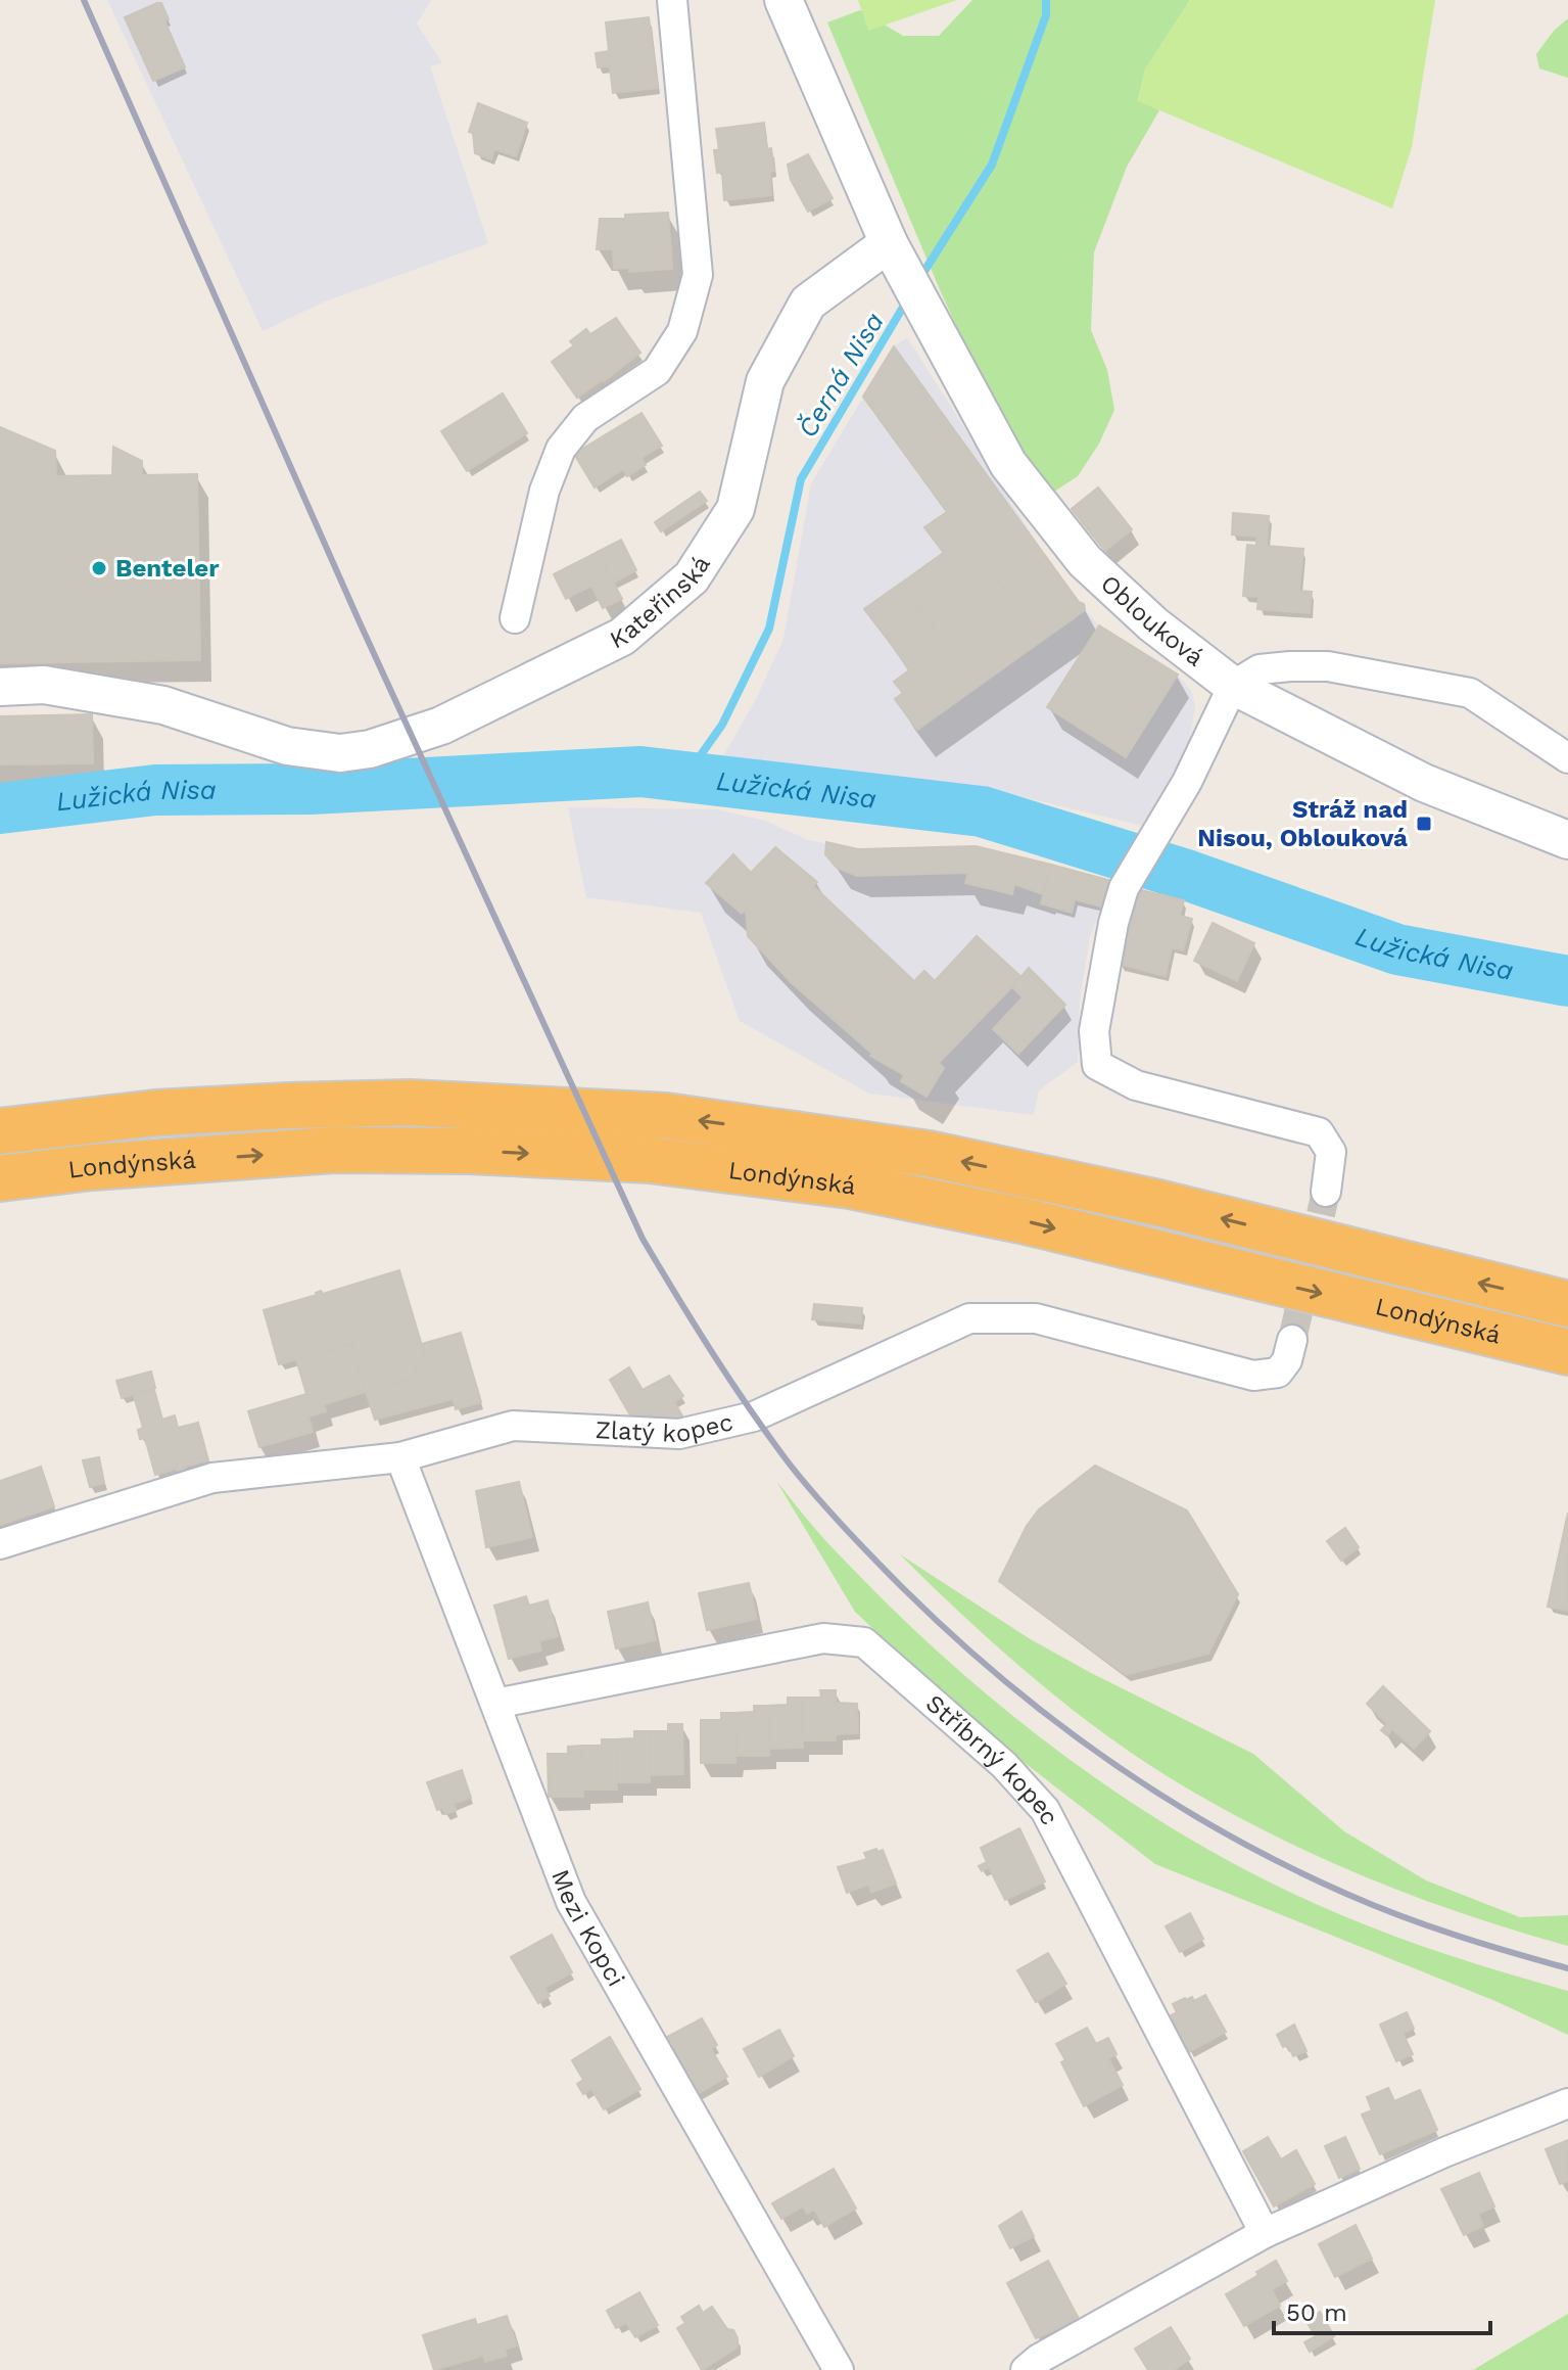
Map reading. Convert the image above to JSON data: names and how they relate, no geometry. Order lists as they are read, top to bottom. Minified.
{"streets":{"highway":["Londýnská"],"street":["Kateřinská","Oblouková","Zlatý kopec","Stříbrný kopec","Mezi Kopci"]},"crossings":[["Kateřinská","Oblouková"],["Zlatý kopec","Mezi Kopci"],["Stříbrný kopec","Mezi Kopci"]],"water":["Černá Nisa","Lužická Nisa"],"places":{"other":["Benteler"],"transit":["Stráž nad Nisou, Oblouková"]},"scale_bar":"50 m"}
